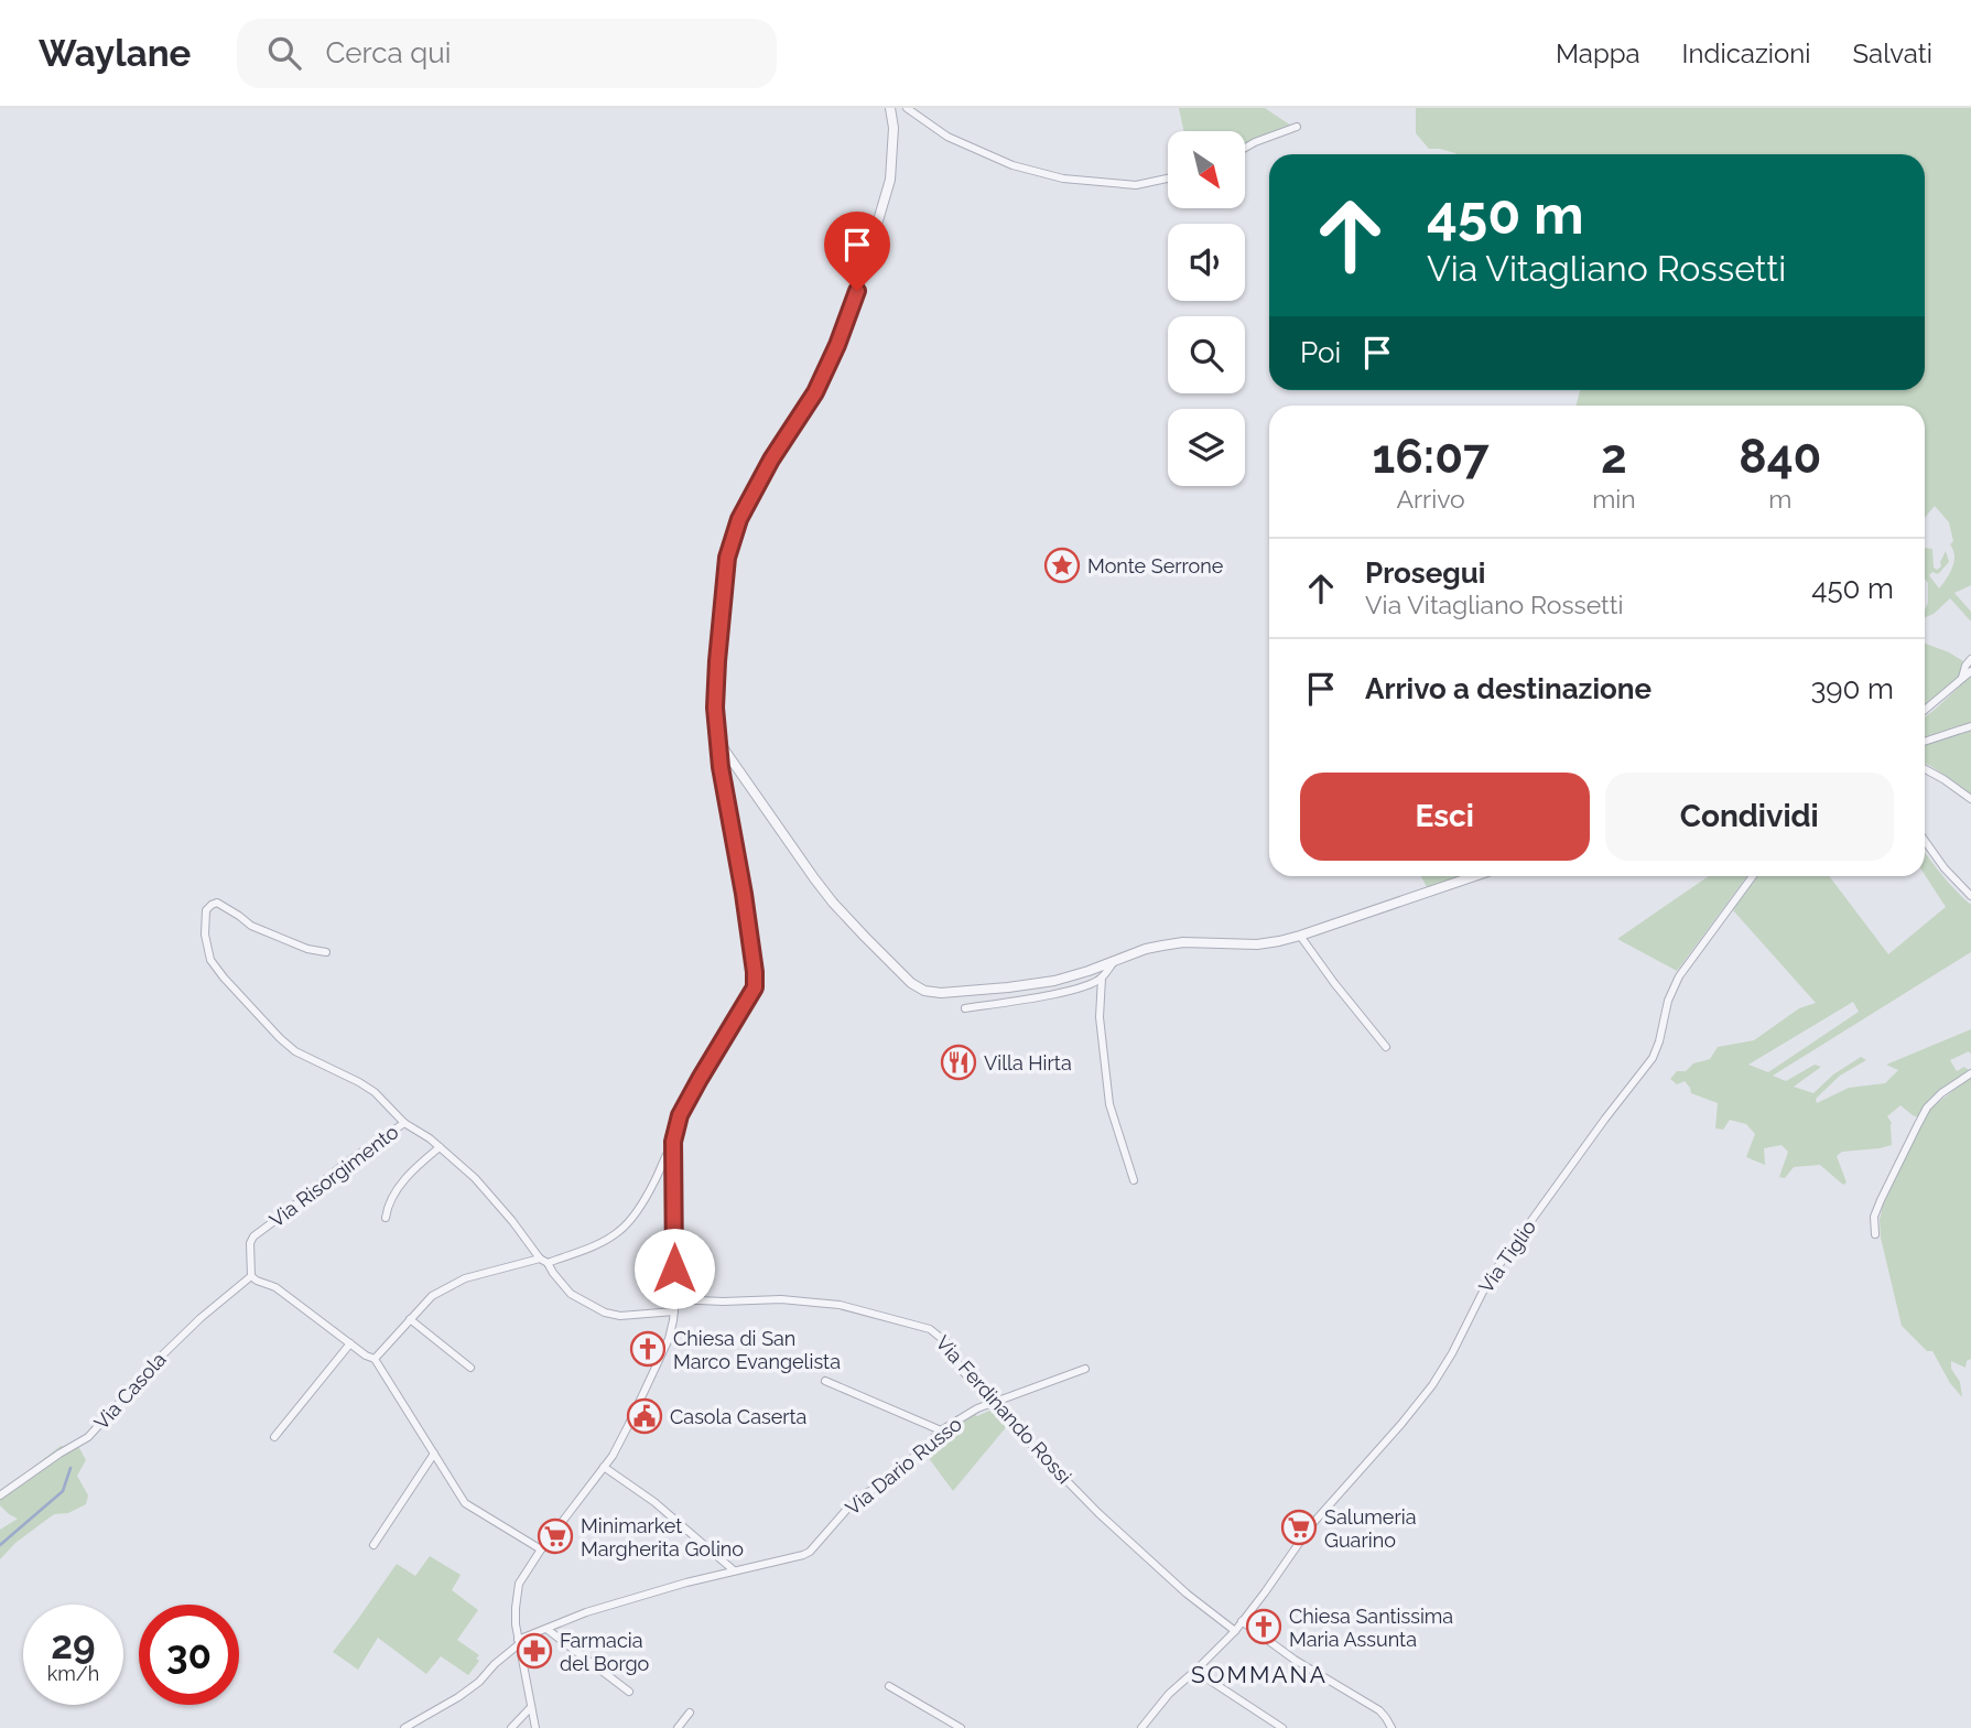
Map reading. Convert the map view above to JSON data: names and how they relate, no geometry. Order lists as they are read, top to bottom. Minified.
{"streets":{"street":["Via Risorgimento","Via Tiglio","Via Casola","Via Ferdinando Rossi","Via Dario Russo"]},"crossings":[["Via Risorgimento","Via Casola"],["Via Tiglio","Via Ferdinando Rossi"],["Via Ferdinando Rossi","Via Dario Russo"]],"districts":["SOMMANA"],"places":{"place":["Monte Serrone"],"restaurant":["Villa Hirta"],"church":["Chiesa di San Marco Evangelista","Chiesa Santissima Maria Assunta"],"public building":["Casola Caserta"],"supermarket":["Salumeria Guarino","Minimarket Margherita Golino"],"pharmacy":["Farmacia del Borgo"]},"north":"bottom right","page":{"header":"Waylane","search":"Cerca qui","nav":["Mappa","Indicazioni","Salvati"],"turn":["450 m","Via Vitagliano Rossetti"],"then":"Poi","eta":["16:07","Arrivo","2","min","840","m"],"list":[{"name":"Prosegui","note":"Via Vitagliano Rossetti","value":"450 m"},{"name":"Arrivo a destinazione","value":"390 m"}],"buttons":["Esci","Condividi"],"speed":"29 km/h","limit":"30"}}
